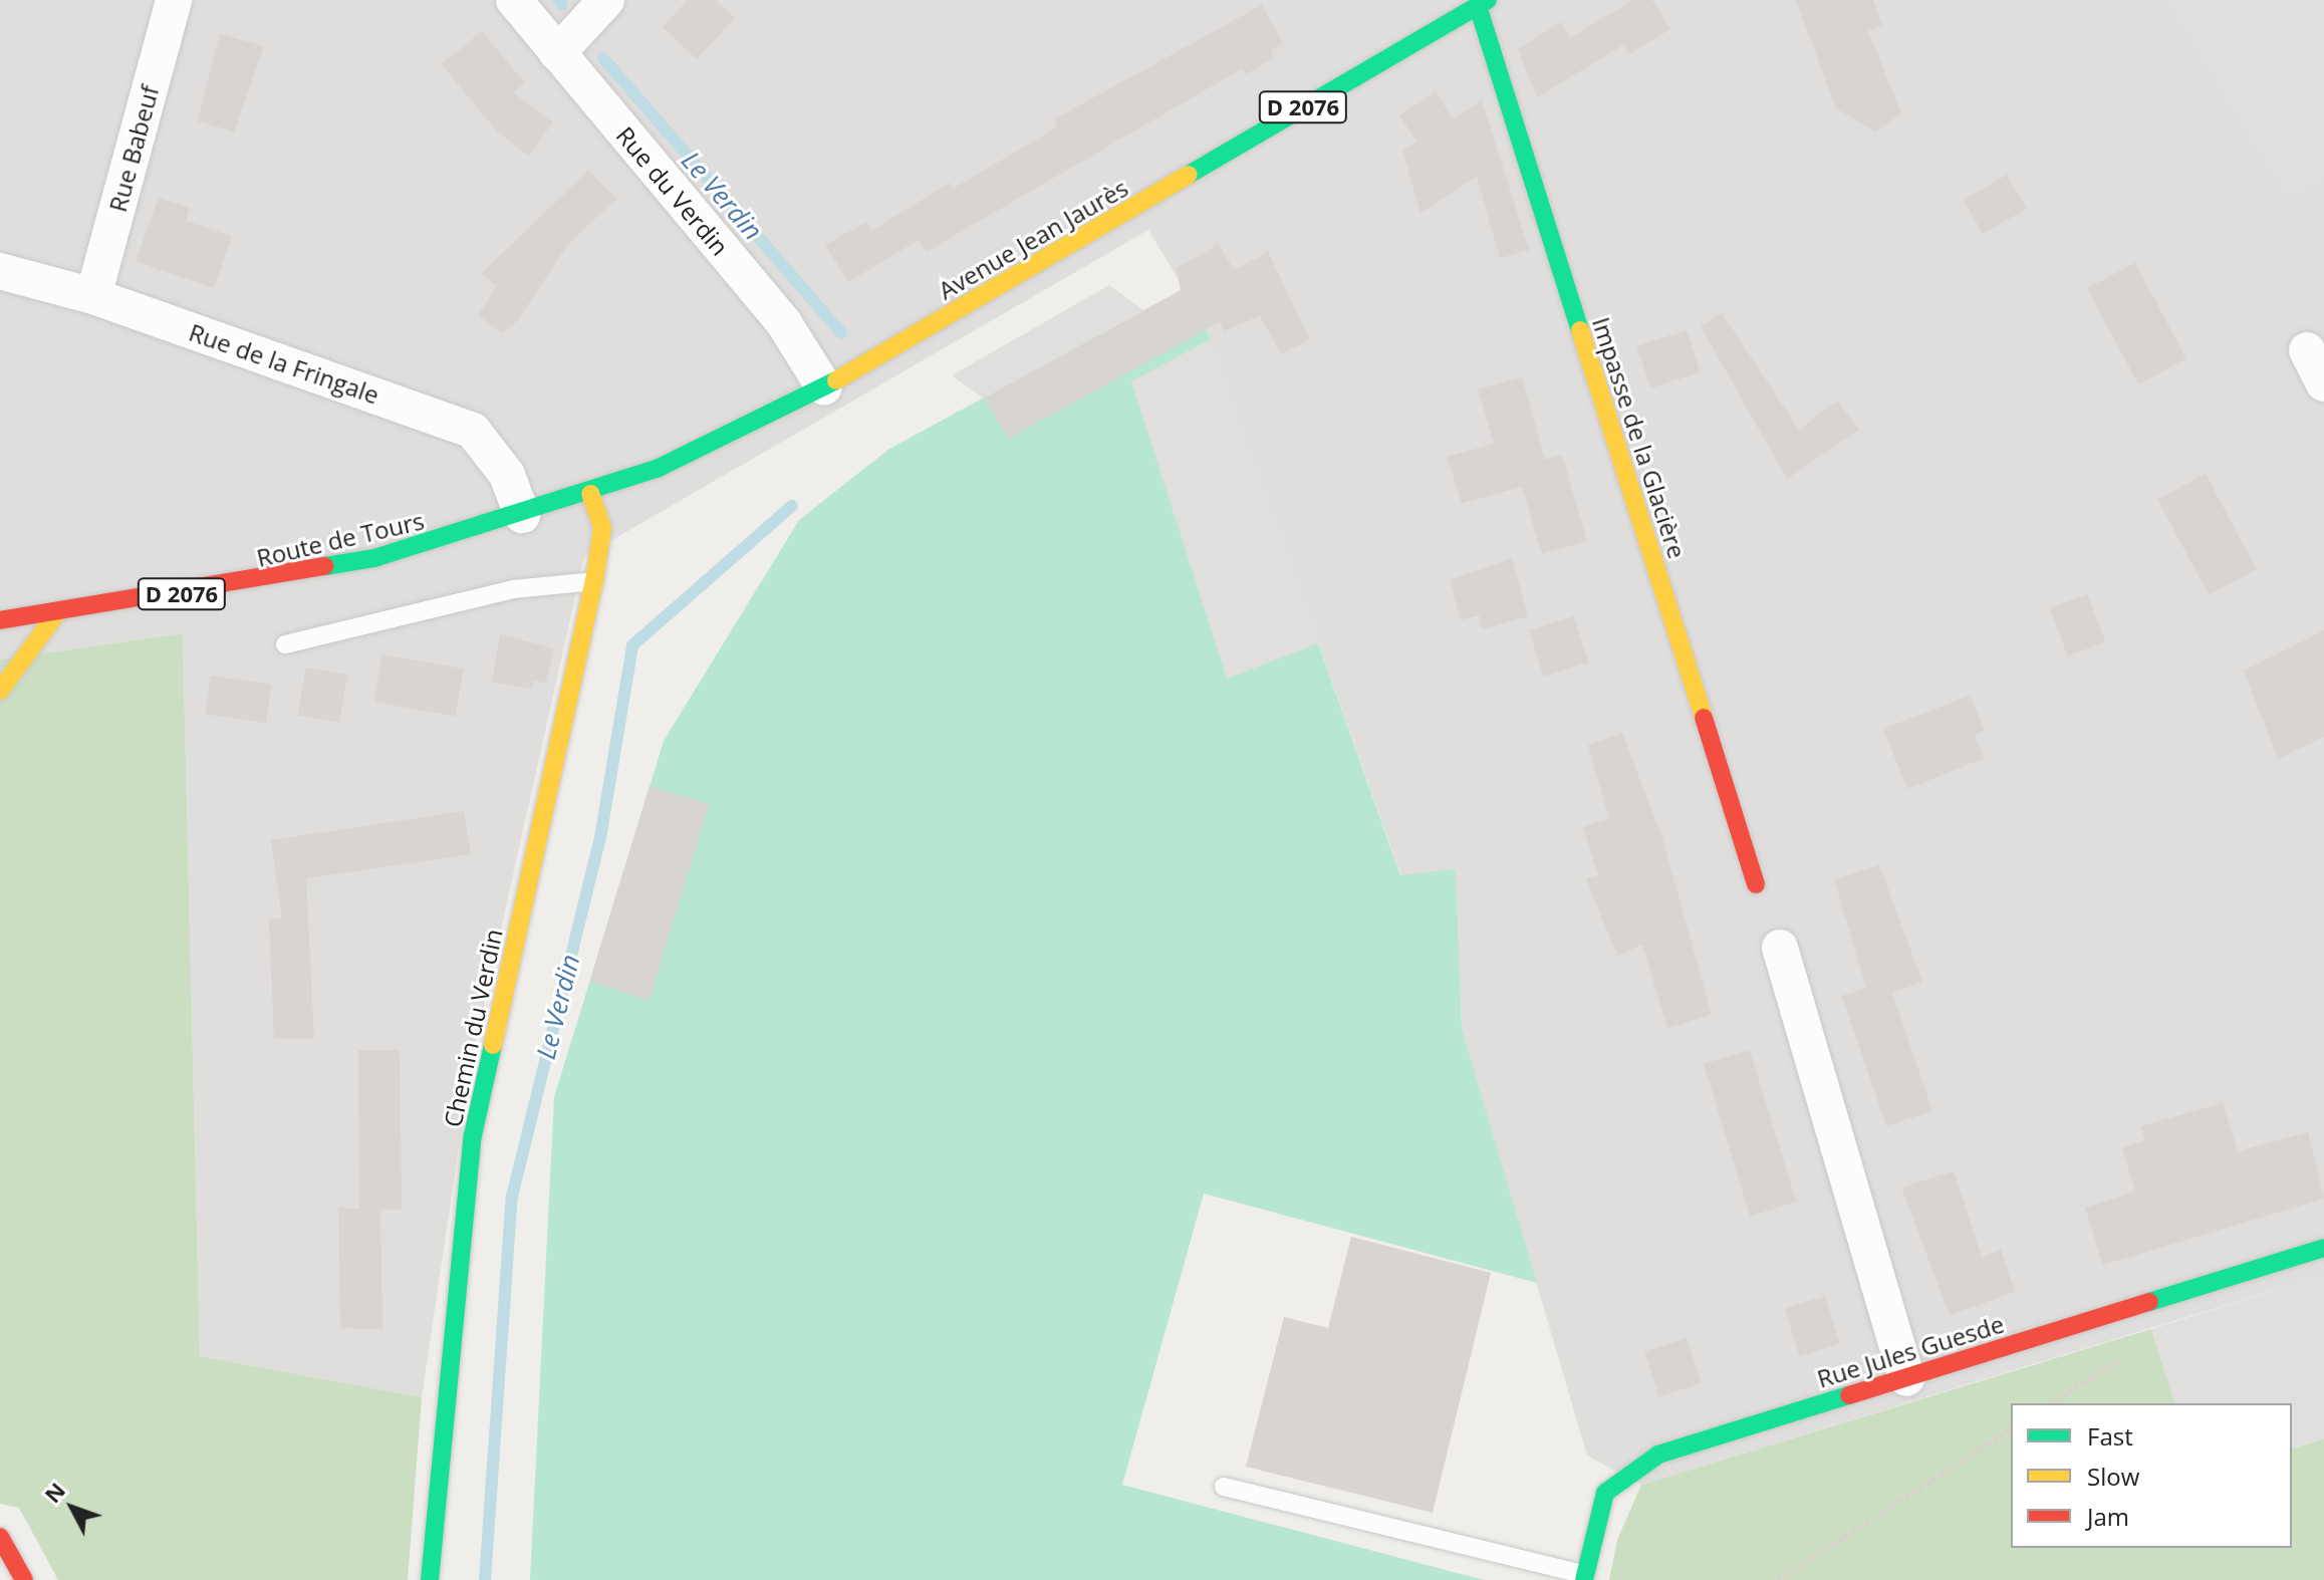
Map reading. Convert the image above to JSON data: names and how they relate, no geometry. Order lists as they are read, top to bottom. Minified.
{"streets":{"main road":["D 2076","Avenue Jean Jaurès","Impasse de la Glacière","Route de Tours","Chemin du Verdin","Rue Jules Guesde"],"street":["Rue Babeuf","Rue du Verdin","Rue de la Fringale"]},"crossings":[["Rue Babeuf","Rue de la Fringale"],["Rue du Verdin","Avenue Jean Jaurès"],["Avenue Jean Jaurès","Impasse de la Glacière"],["Avenue Jean Jaurès","Route de Tours"],["Avenue Jean Jaurès","Chemin du Verdin"],["Rue de la Fringale","Route de Tours"],["Route de Tours","Chemin du Verdin"]],"water":["Le Verdin"],"legend":["Fast","Slow","Jam"],"north":"top left"}
